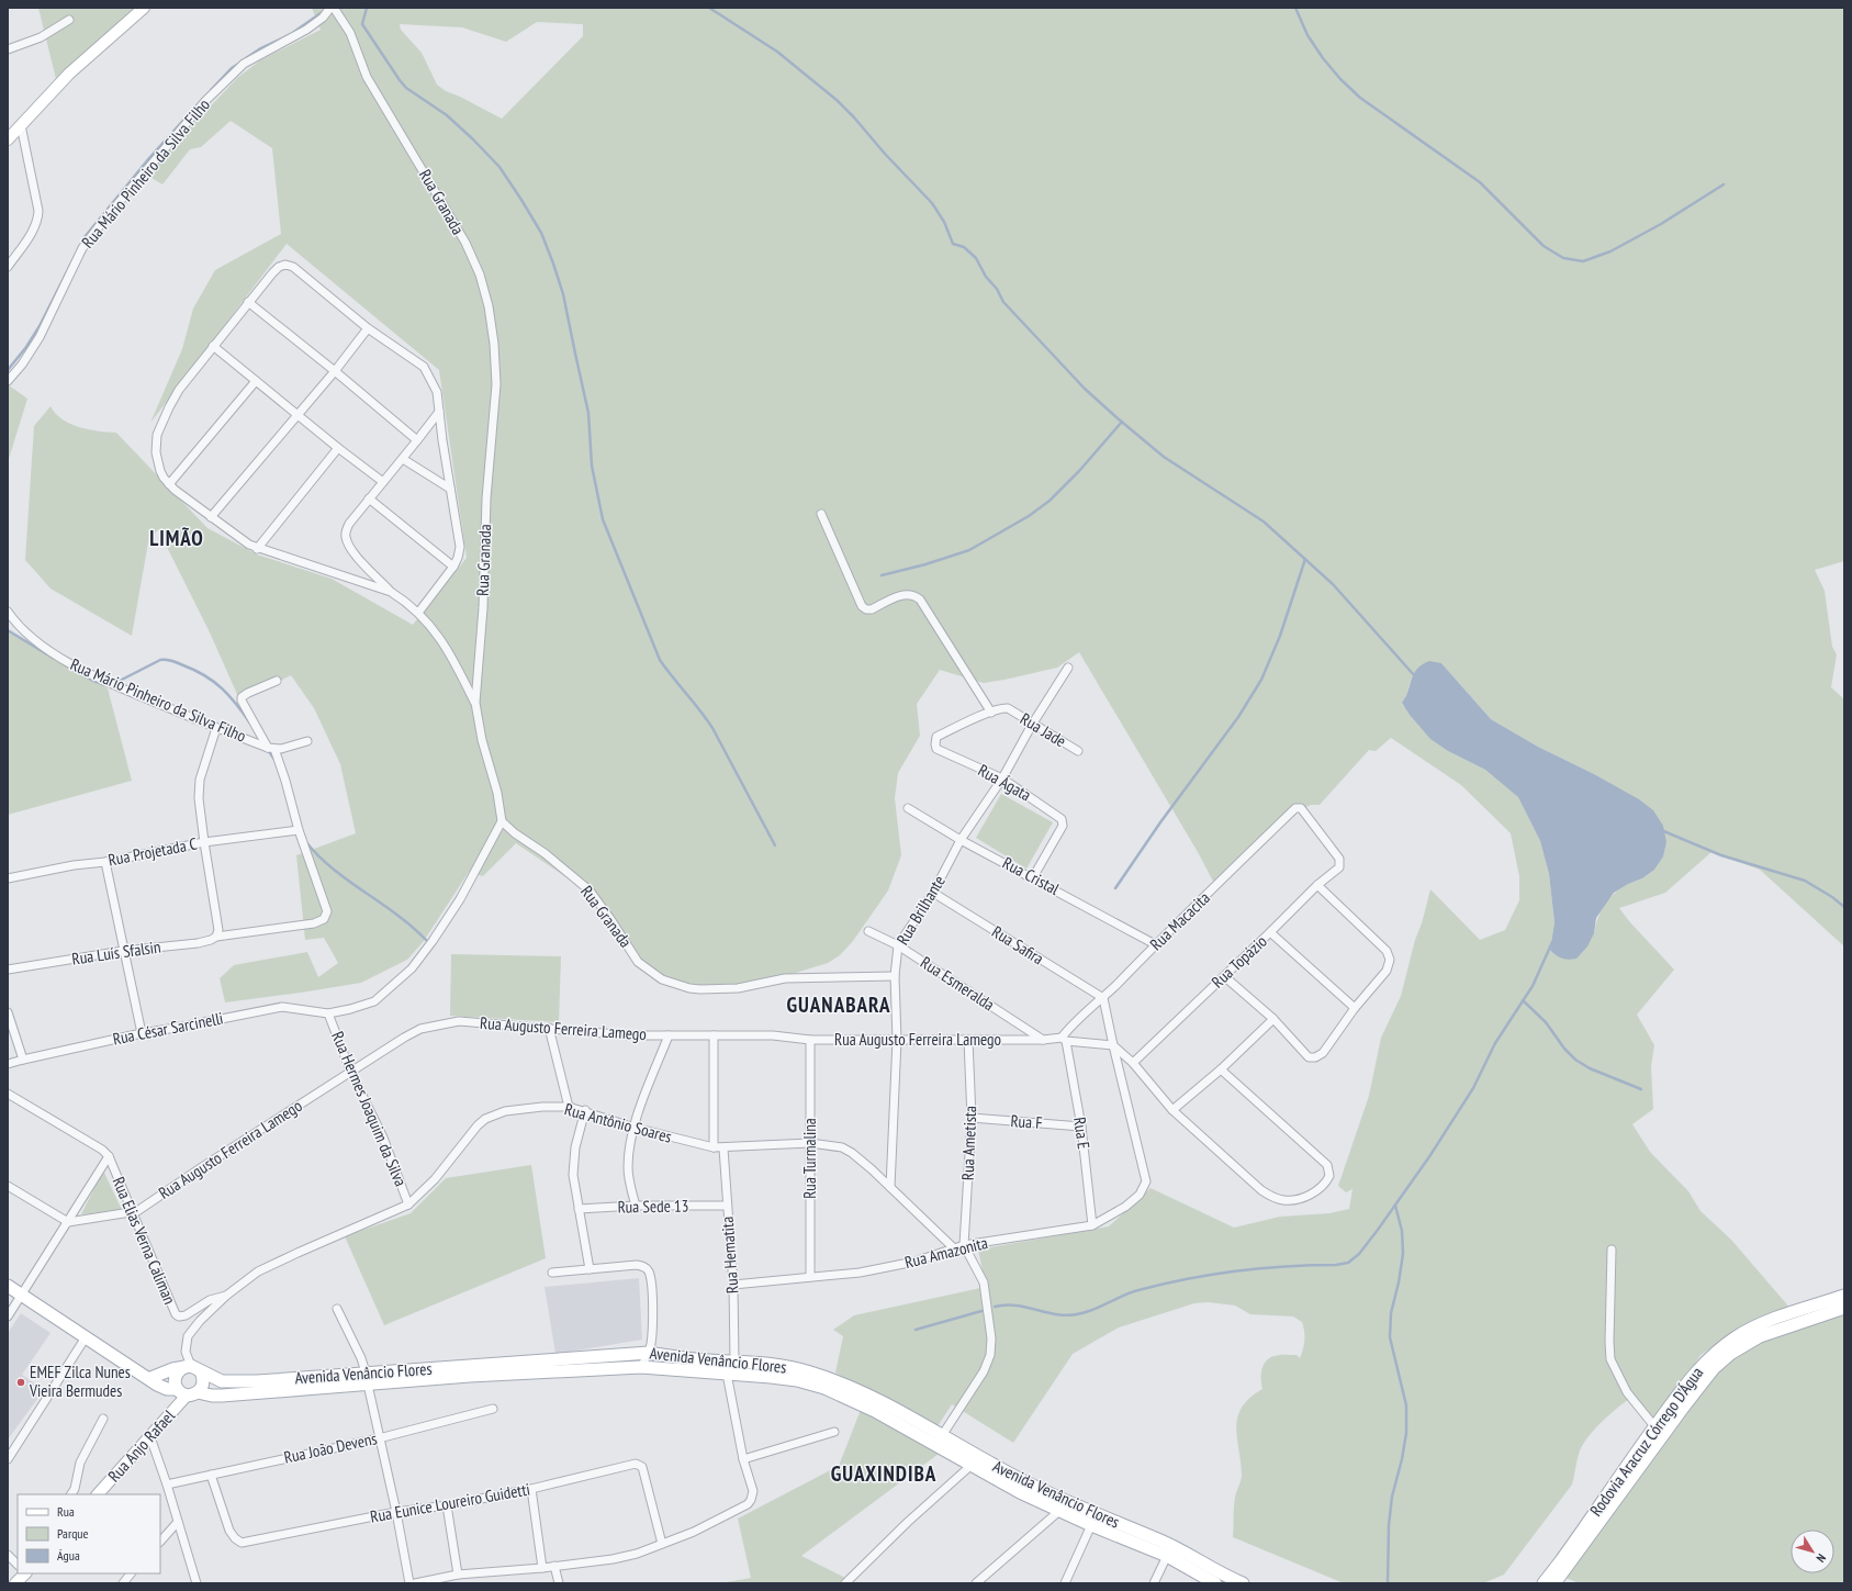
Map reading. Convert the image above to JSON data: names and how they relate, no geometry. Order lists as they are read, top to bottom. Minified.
{"streets":{"main road":["Avenida Venâncio Flores","Rodovia Aracruz Córrego D'Água"],"street":["Rua Mário Pinheiro da Silva Filho","Rua Granada","Rua Jade","Rua Ágata","Rua Projetada C","Rua Cristal","Rua Brilhante","Rua Macacita","Rua Safira","Rua Luís Sfalsin","Rua Topázio","Rua Esmeralda","Rua César Sarcinelli","Rua Augusto Ferreira Lamego","Rua Hermes Joaquim da Silva","Rua F","Rua Antônio Soares","Rua E","Rua Ametista","Rua Turmalina","Rua Sede 13","Rua Elias Verna Caliman","Rua Amazonita","Rua Hematita","Rua Anjo Rafael","Rua João Devens","Rua Eunice Loureiro Guidetti"]},"crossings":[["Rua Granada","Rua Brilhante"],["Rua Granada","Rua César Sarcinelli"],["Rua Jade","Rua Ágata"],["Rua Jade","Rua Brilhante"],["Rua Ágata","Rua Cristal"],["Rua Ágata","Rua Brilhante"],["Rua Projetada C","Rua Luís Sfalsin"],["Rua Cristal","Rua Brilhante"],["Rua Cristal","Rua Macacita"],["Rua Brilhante","Rua Safira"],["Rua Brilhante","Rua Esmeralda"],["Rua Brilhante","Rua Augusto Ferreira Lamego"],["Rua Brilhante","Rua Antônio Soares"],["Rua Macacita","Rua Safira"],["Rua Macacita","Rua Topázio"],["Rua Macacita","Rua Augusto Ferreira Lamego"],["Rua Macacita","Rua E"],["Rua Esmeralda","Rua Augusto Ferreira Lamego"],["Rua César Sarcinelli","Rua Hermes Joaquim da Silva"],["Rua Augusto Ferreira Lamego","Rua Hermes Joaquim da Silva"],["Rua Augusto Ferreira Lamego","Rua E"],["Rua Augusto Ferreira Lamego","Rua Ametista"],["Rua Augusto Ferreira Lamego","Rua Turmalina"],["Rua Augusto Ferreira Lamego","Rua Elias Verna Caliman"],["Rua Augusto Ferreira Lamego","Rua Amazonita"],["Rua Hermes Joaquim da Silva","Rua Antônio Soares"],["Rua F","Rua E"],["Rua F","Rua Ametista"],["Rua Antônio Soares","Rua Turmalina"],["Rua Antônio Soares","Rua Elias Verna Caliman"],["Rua Antônio Soares","Rua Amazonita"],["Rua Antônio Soares","Rua Hematita"],["Rua Antônio Soares","Avenida Venâncio Flores"],["Rua E","Rua Amazonita"],["Rua Ametista","Rua Amazonita"],["Rua Turmalina","Rua Amazonita"],["Rua Sede 13","Rua Hematita"],["Rua Amazonita","Rua Hematita"],["Rua Hematita","Avenida Venâncio Flores"],["Avenida Venâncio Flores","Rua Anjo Rafael"],["Rua João Devens","Rua Eunice Loureiro Guidetti"]],"districts":["LIMÃO","GUANABARA","GUAXINDIBA"],"places":["EMEF Zilca Nunes Vieira Bermudes"],"legend":["Rua","Parque","Água"],"north":"bottom right"}
